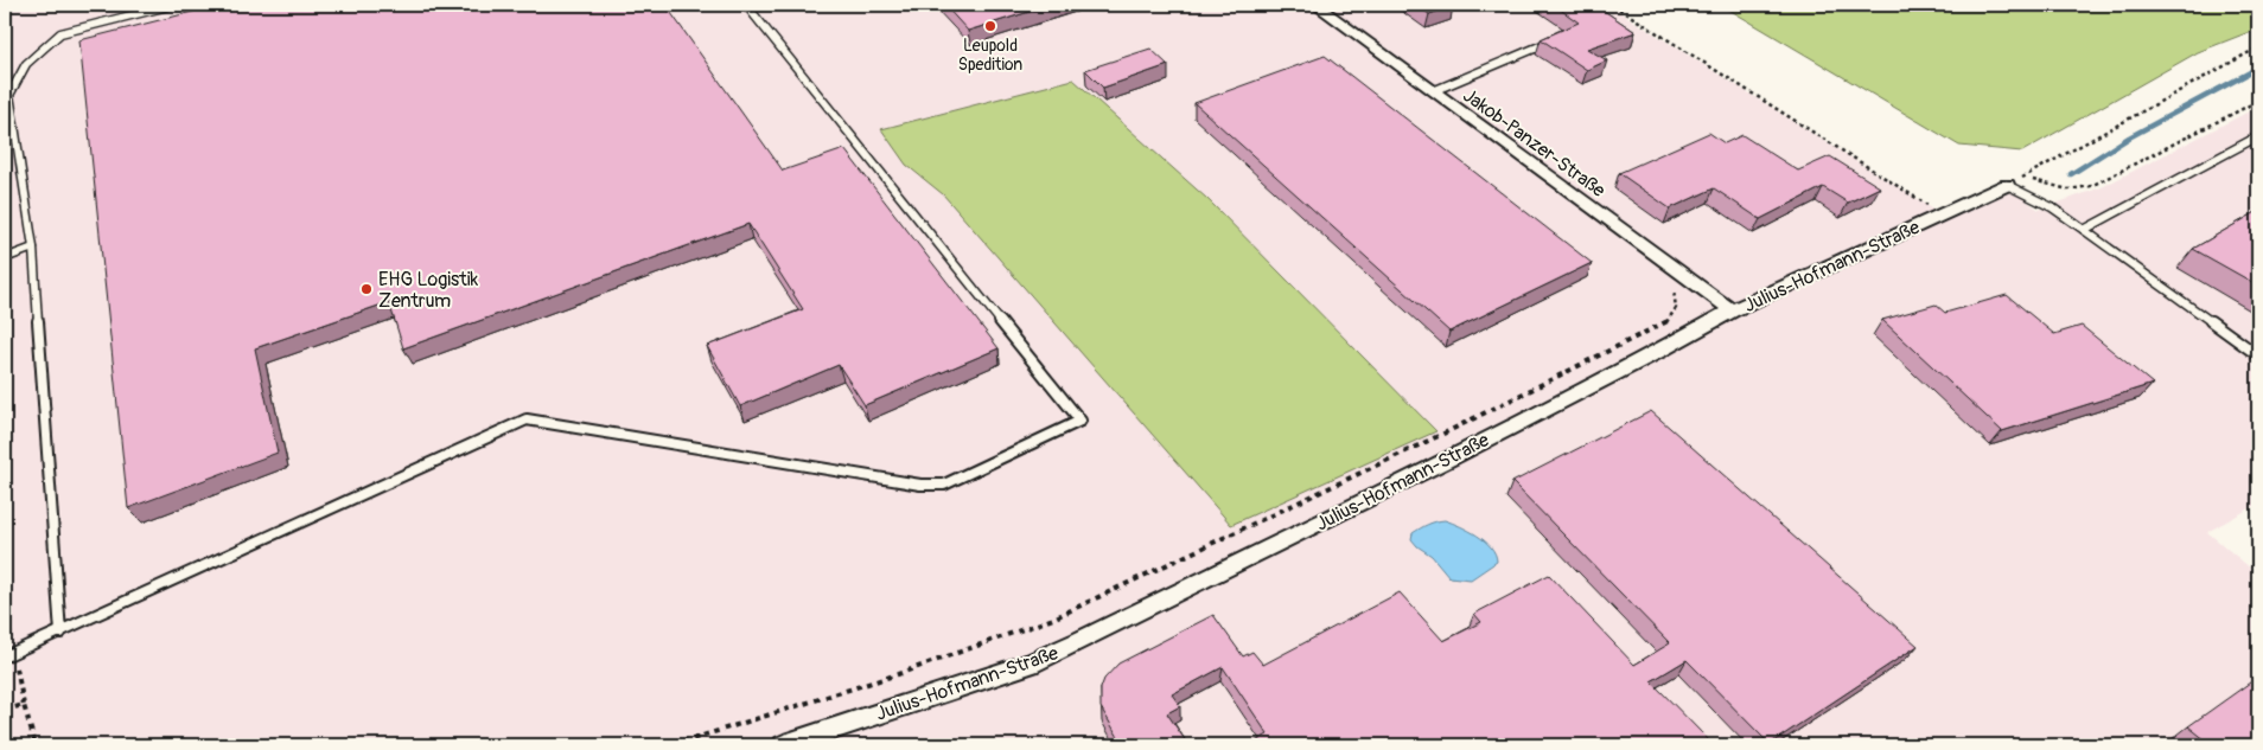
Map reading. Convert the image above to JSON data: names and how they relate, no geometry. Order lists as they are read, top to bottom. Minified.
{"streets":{"street":["Jakob-Panzer-Straße","Julius-Hofmann-Straße"]},"crossings":[["Jakob-Panzer-Straße","Julius-Hofmann-Straße"]],"places":["Leupold Spedition","EHG Logistik Zentrum"]}
